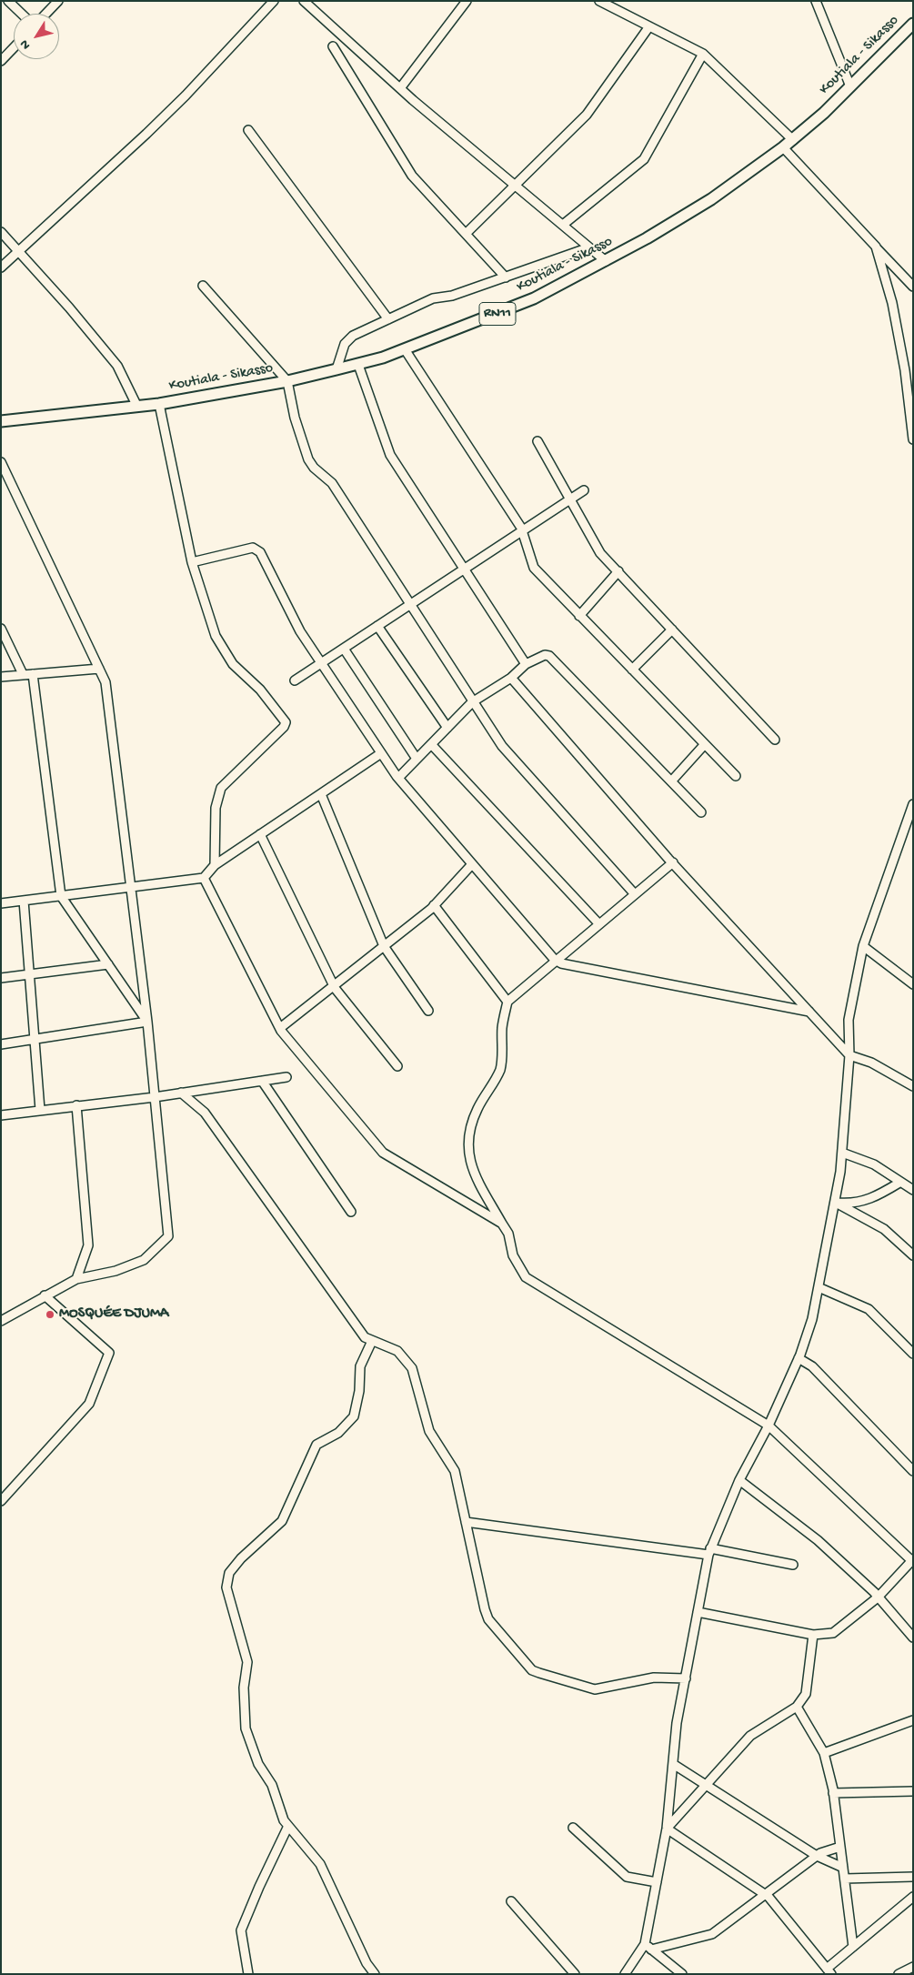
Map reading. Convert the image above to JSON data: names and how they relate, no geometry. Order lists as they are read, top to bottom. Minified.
{"streets":{"main road":["Koutiala - Sikasso","RN11"]},"places":["MOSQUÉE DJUMA"],"north":"bottom left"}
